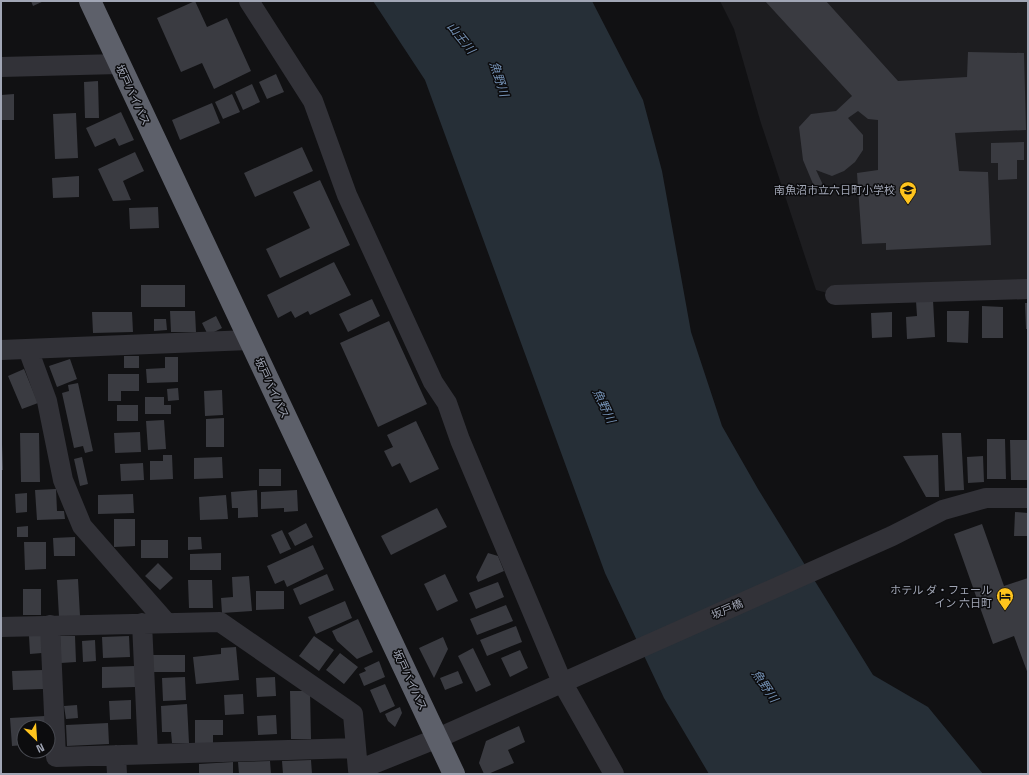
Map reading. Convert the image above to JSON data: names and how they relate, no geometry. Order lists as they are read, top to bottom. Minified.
{"streets":{"highway":["坂戸バイパス"],"street":["坂戸橋"]},"crossings":[["坂戸バイパス","坂戸橋"]],"water":["山王川","魚野川"],"places":{"school or university":["南魚沼市立六日町小学校"],"hotel":["ホテル ダ・フェール イン 六日町"]},"north":"bottom right"}
